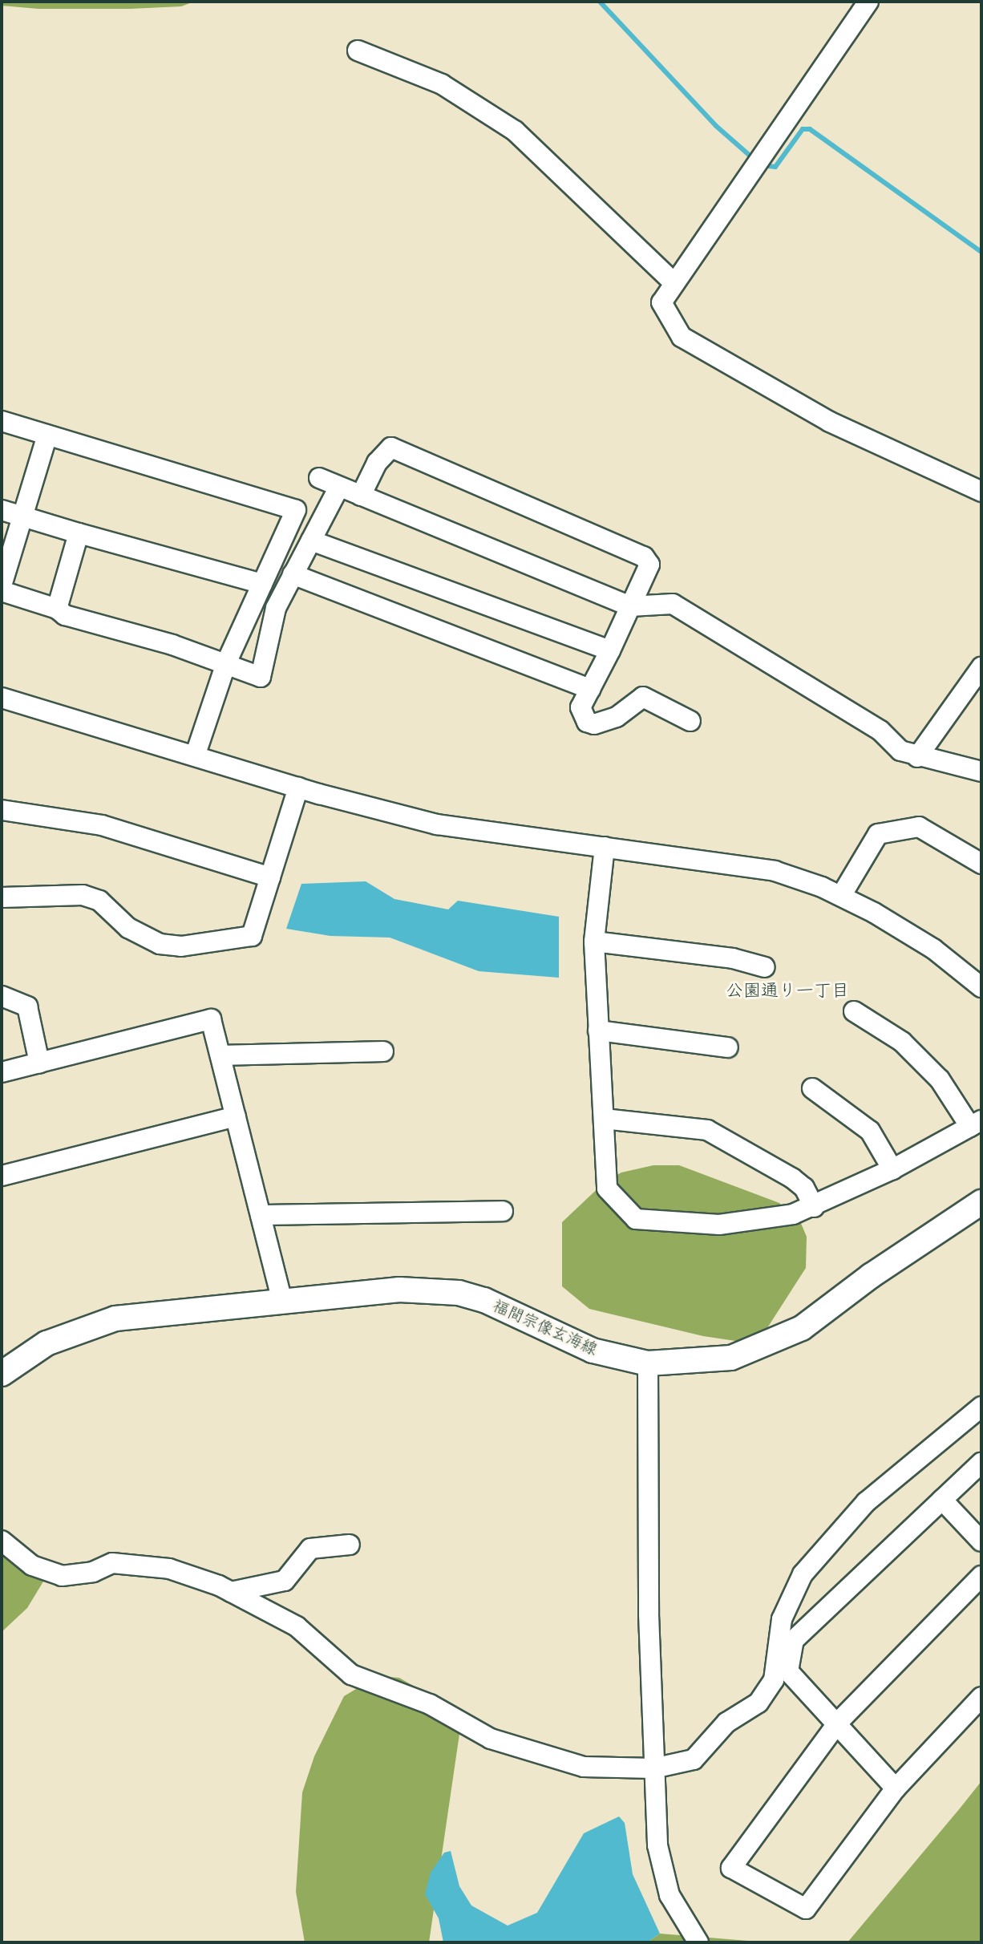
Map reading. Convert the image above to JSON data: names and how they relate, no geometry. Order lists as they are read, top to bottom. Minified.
{"streets":{"main road":["福間宗像玄海線"]},"districts":["公園通り一丁目"]}
